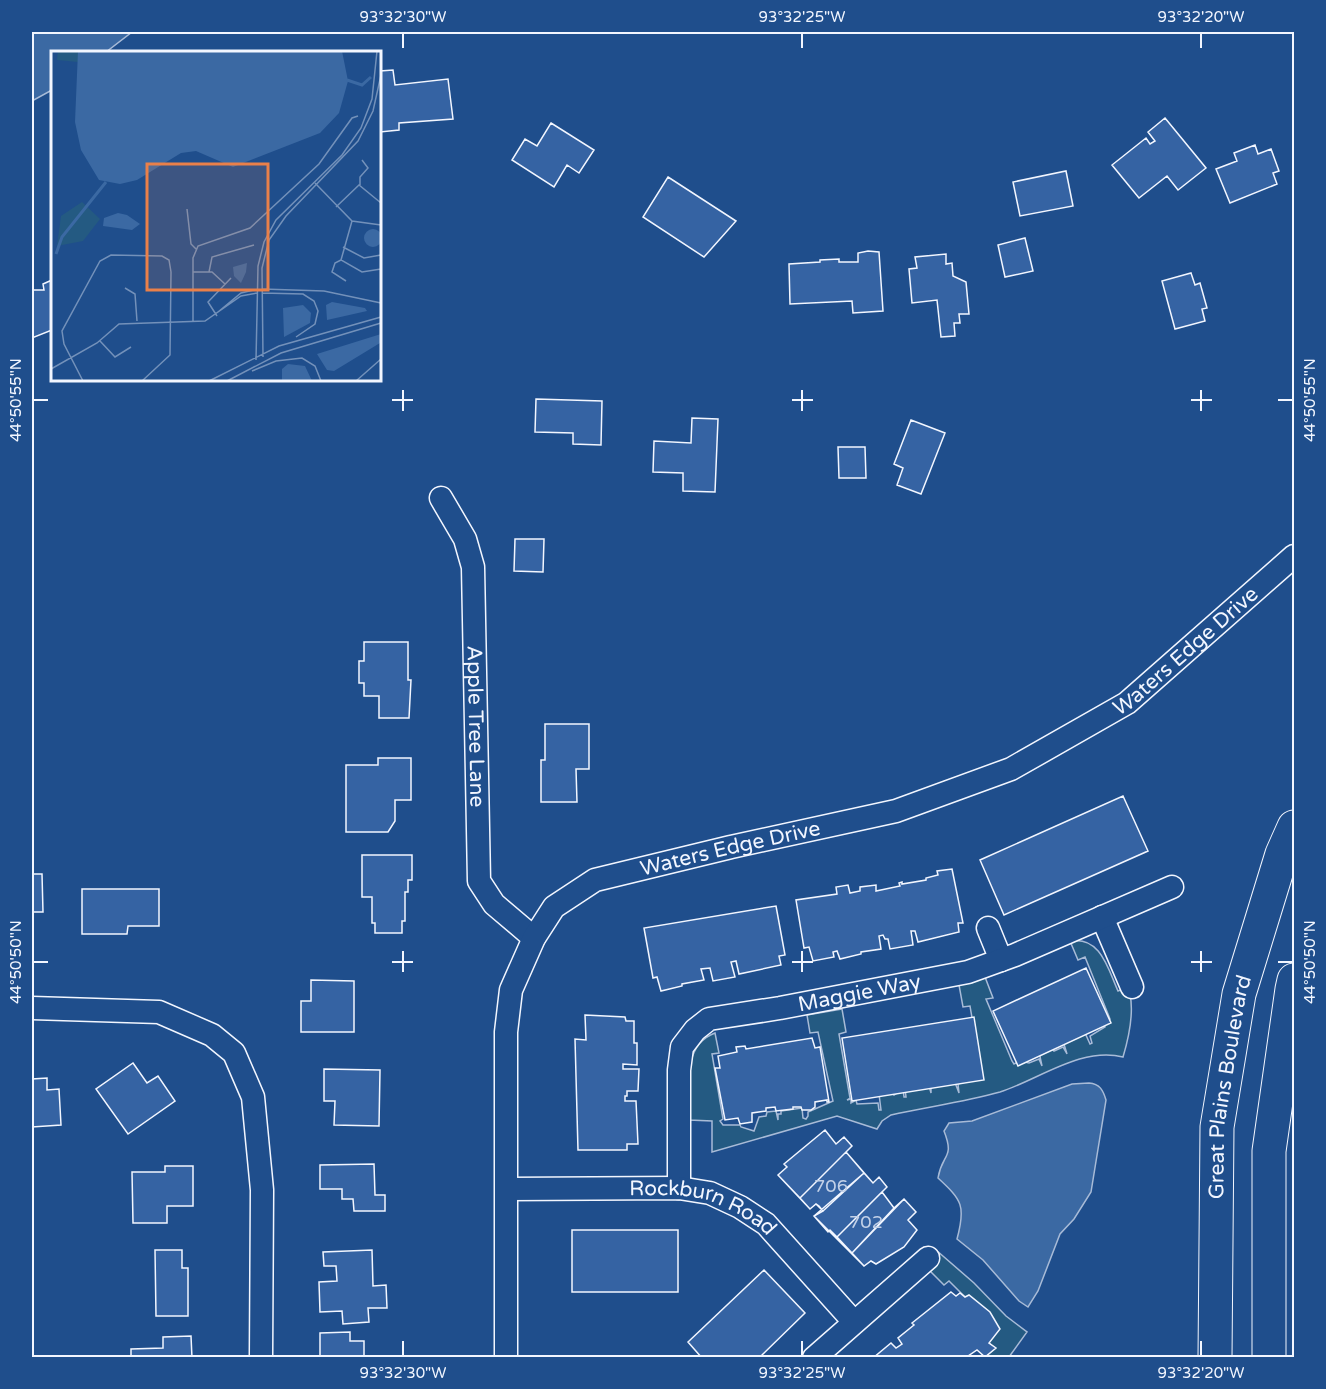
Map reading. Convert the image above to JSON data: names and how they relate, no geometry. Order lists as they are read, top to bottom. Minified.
{"streets":{"main road":["Great Plains Boulevard"],"street":["Waters Edge Drive","Apple Tree Lane","Maggie Way","Rockburn Road"]},"crossings":[["Waters Edge Drive","Apple Tree Lane"],["Waters Edge Drive","Rockburn Road"],["Maggie Way","Rockburn Road"]],"house_numbers":["706","702"],"coordinates":["93°32'30\"W","93°32'25\"W","93°32'20\"W","44°50'55\"N","44°50'50\"N"]}
